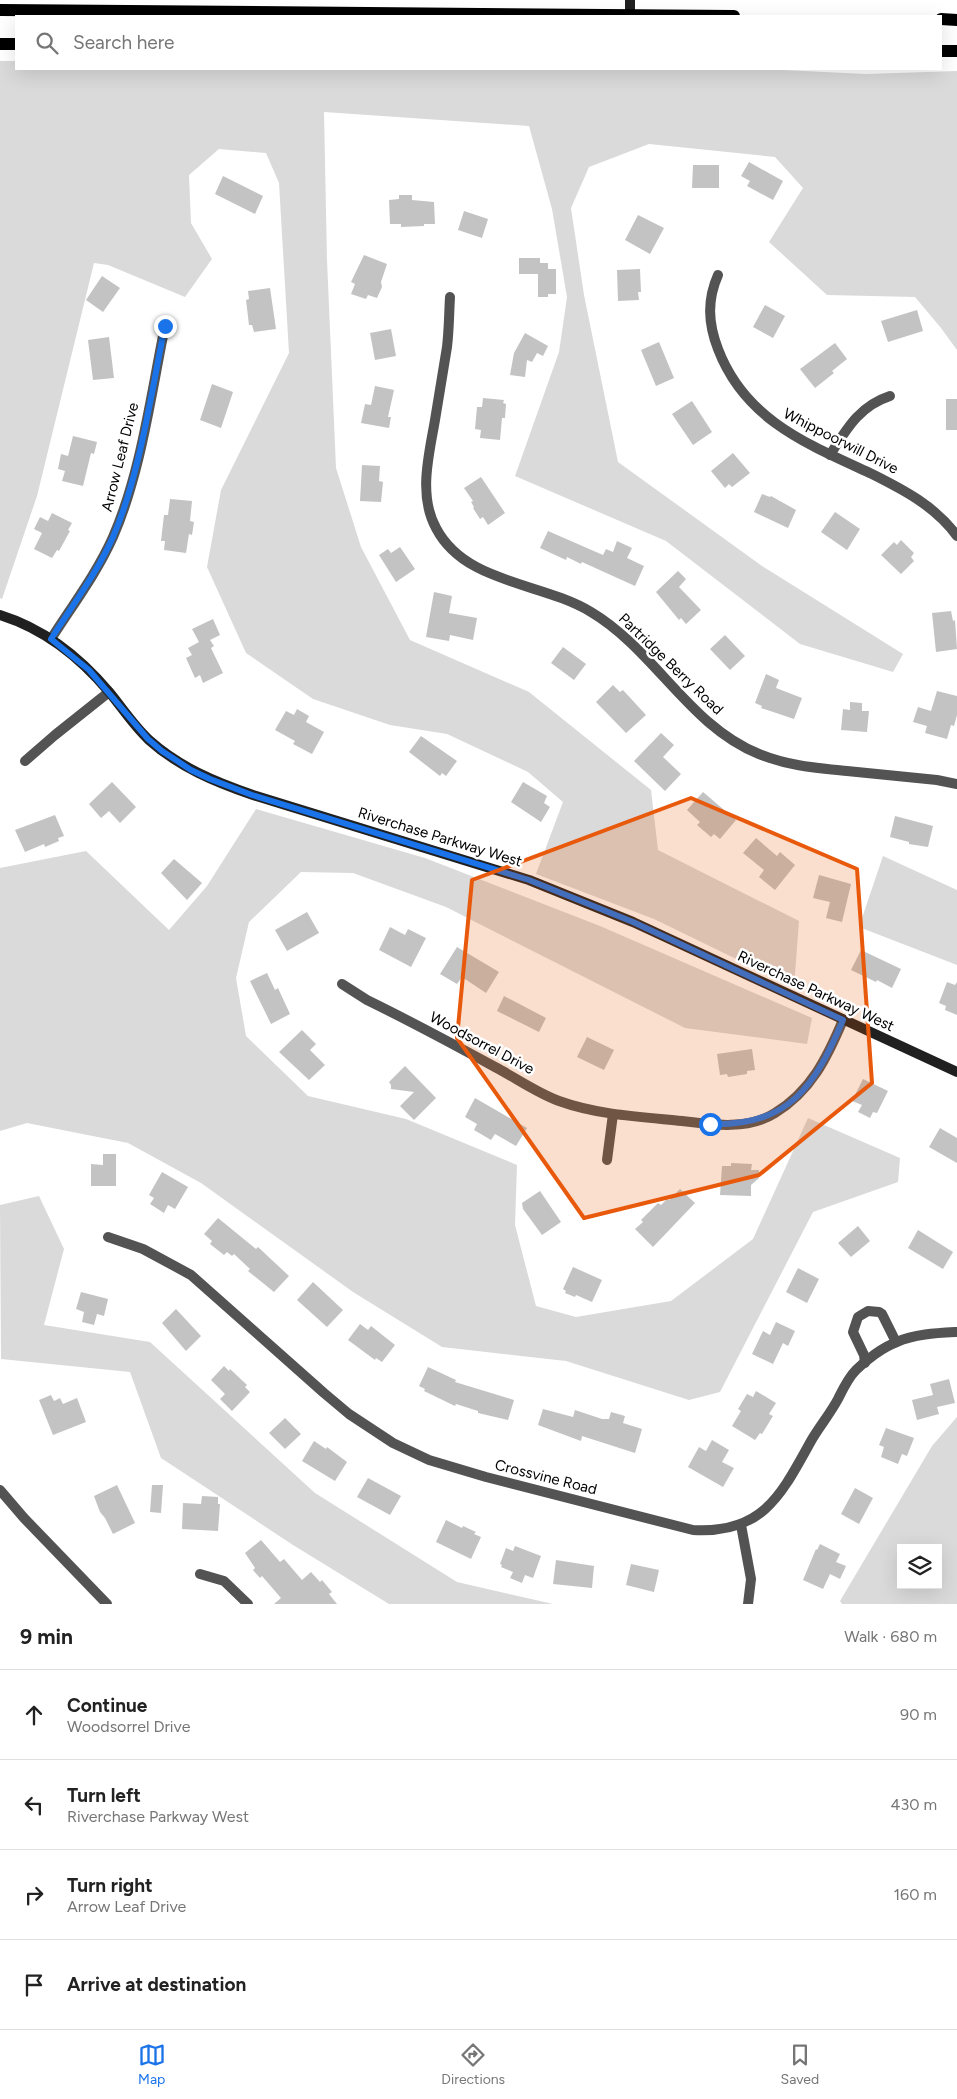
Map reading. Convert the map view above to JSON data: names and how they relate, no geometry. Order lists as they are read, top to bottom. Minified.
{"streets":{"street":["Whippoorwill Drive","Arrow Leaf Drive","Partridge Berry Road","Riverchase Parkway West","Woodsorrel Drive","Crossvine Road"]},"crossings":[["Arrow Leaf Drive","Riverchase Parkway West"],["Riverchase Parkway West","Woodsorrel Drive"]],"page":{"search":"Search here","heading":["9 min","Walk · 680 m"],"list":[["Continue","Woodsorrel Drive","90 m"],["Turn left","Riverchase Parkway West","430 m"],["Turn right","Arrow Leaf Drive","160 m"],"Arrive at destination"],"nav":["Map","Directions","Saved"]}}
